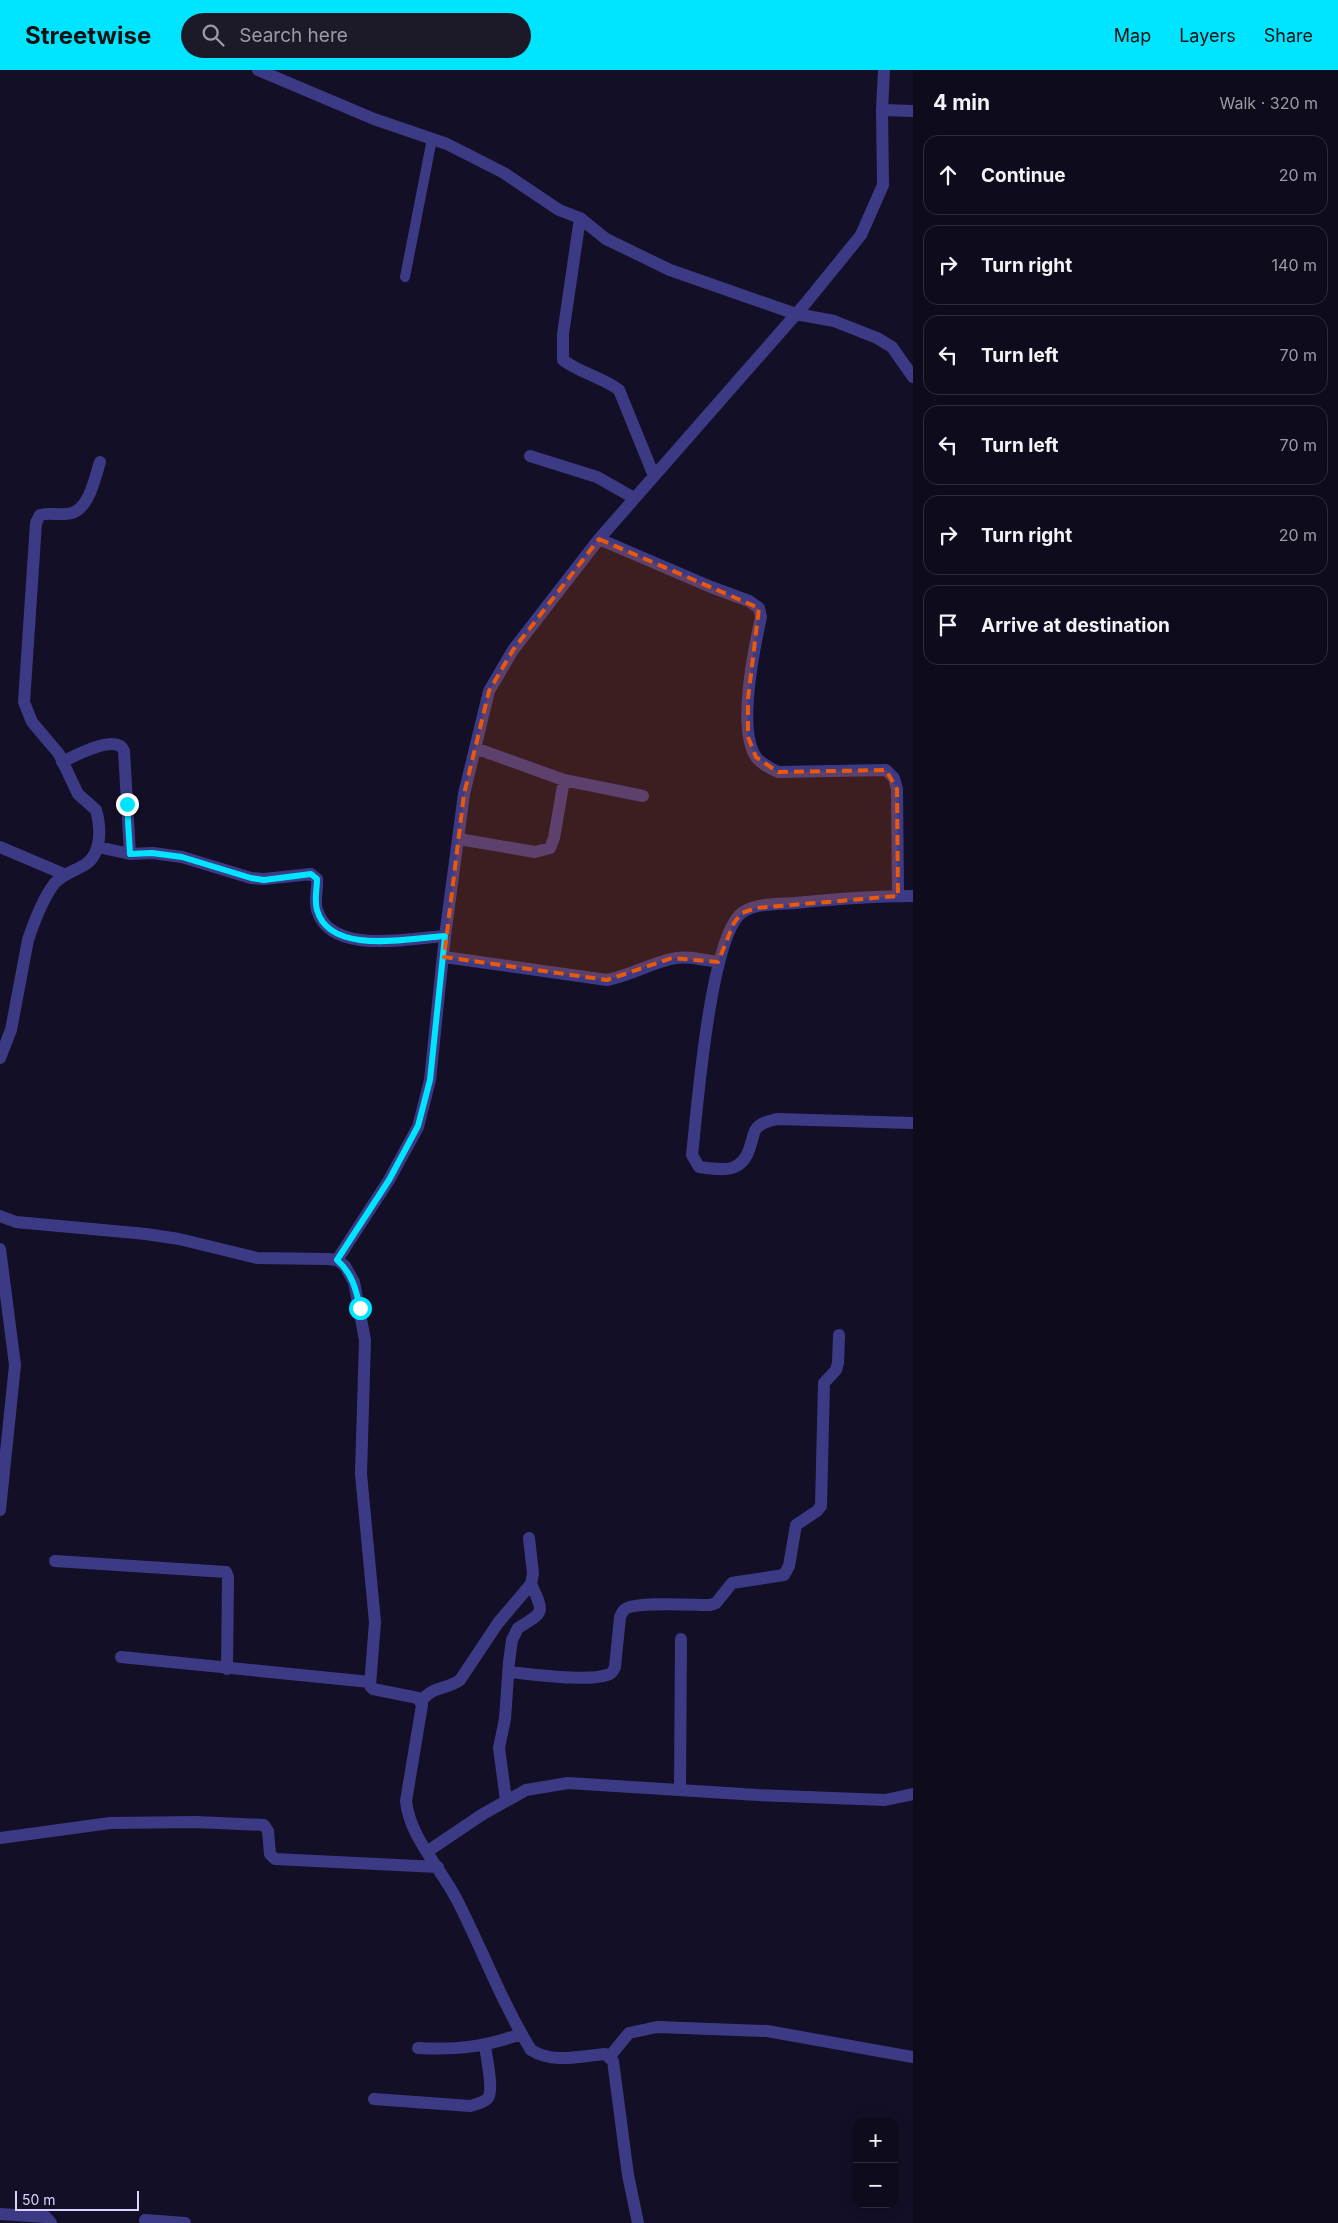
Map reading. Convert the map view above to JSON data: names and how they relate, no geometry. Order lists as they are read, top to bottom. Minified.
{"scale_bar":"50 m","page":{"header":"Streetwise","search":"Search here","nav":["Map","Layers","Share"],"heading":["4 min","Walk · 320 m"],"list":[["Continue","20 m"],["Turn right","140 m"],["Turn left","70 m"],["Turn left","70 m"],["Turn right","20 m"],"Arrive at destination"],"map_buttons":["+","−"],"scale":"50 m"}}
